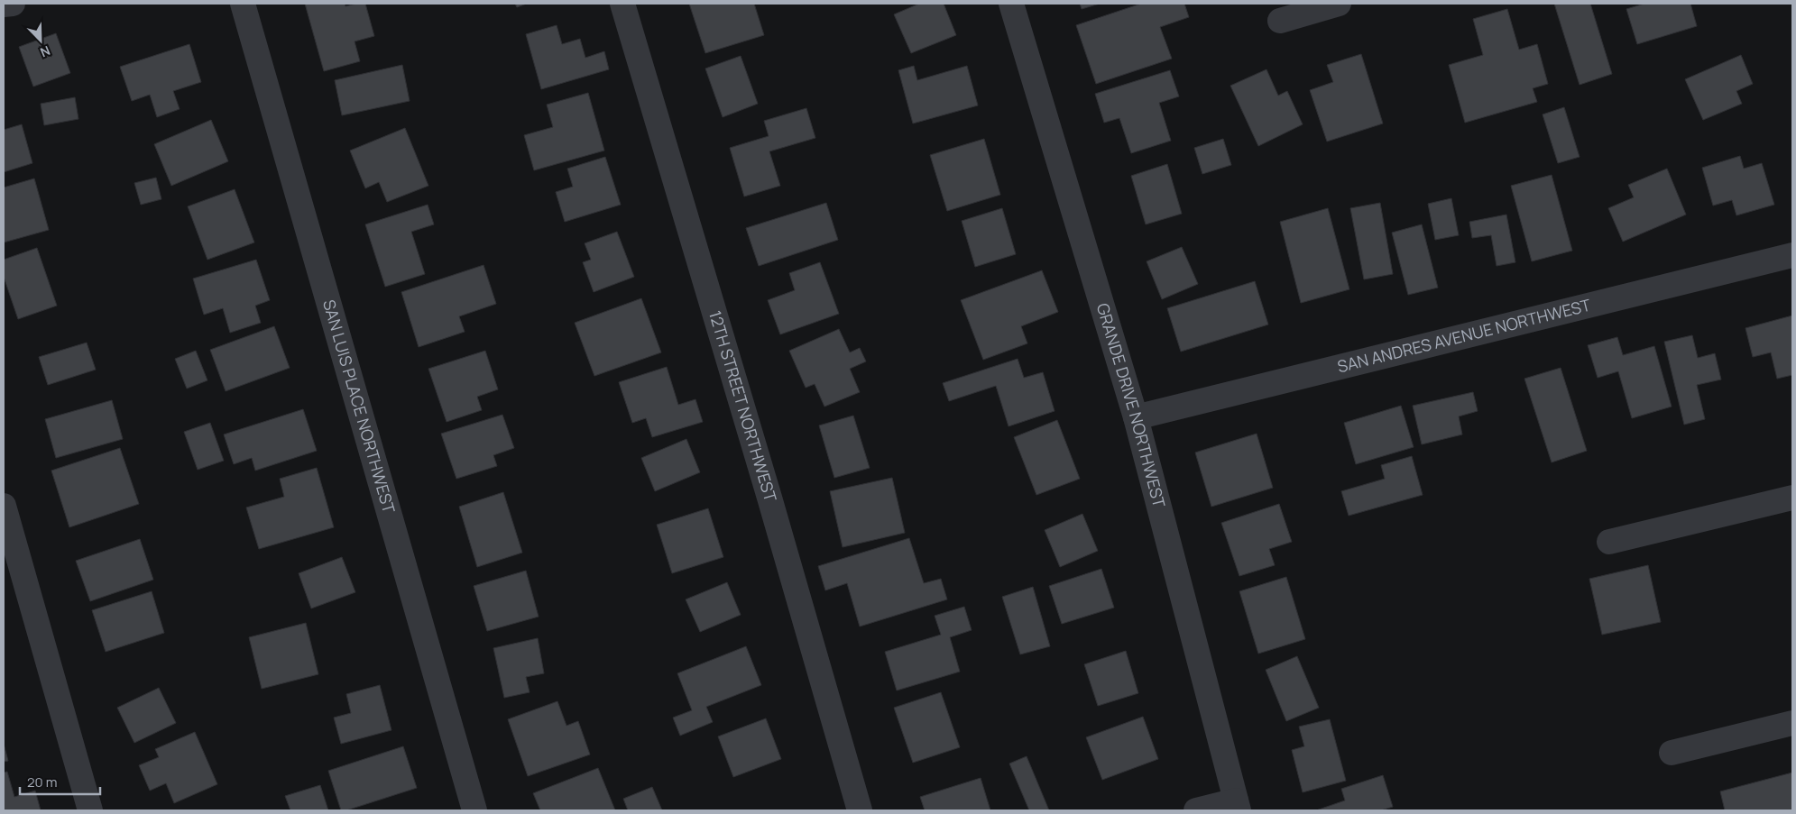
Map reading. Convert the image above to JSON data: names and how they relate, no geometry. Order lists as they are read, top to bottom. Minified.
{"streets":{"street":["SAN ANDRES AVENUE NORTHWEST","GRANDE DRIVE NORTHWEST","SAN LUIS PLACE NORTHWEST","12TH STREET NORTHWEST"]},"crossings":[["SAN ANDRES AVENUE NORTHWEST","GRANDE DRIVE NORTHWEST"]],"scale_bar":"20 m","north":"bottom right"}
